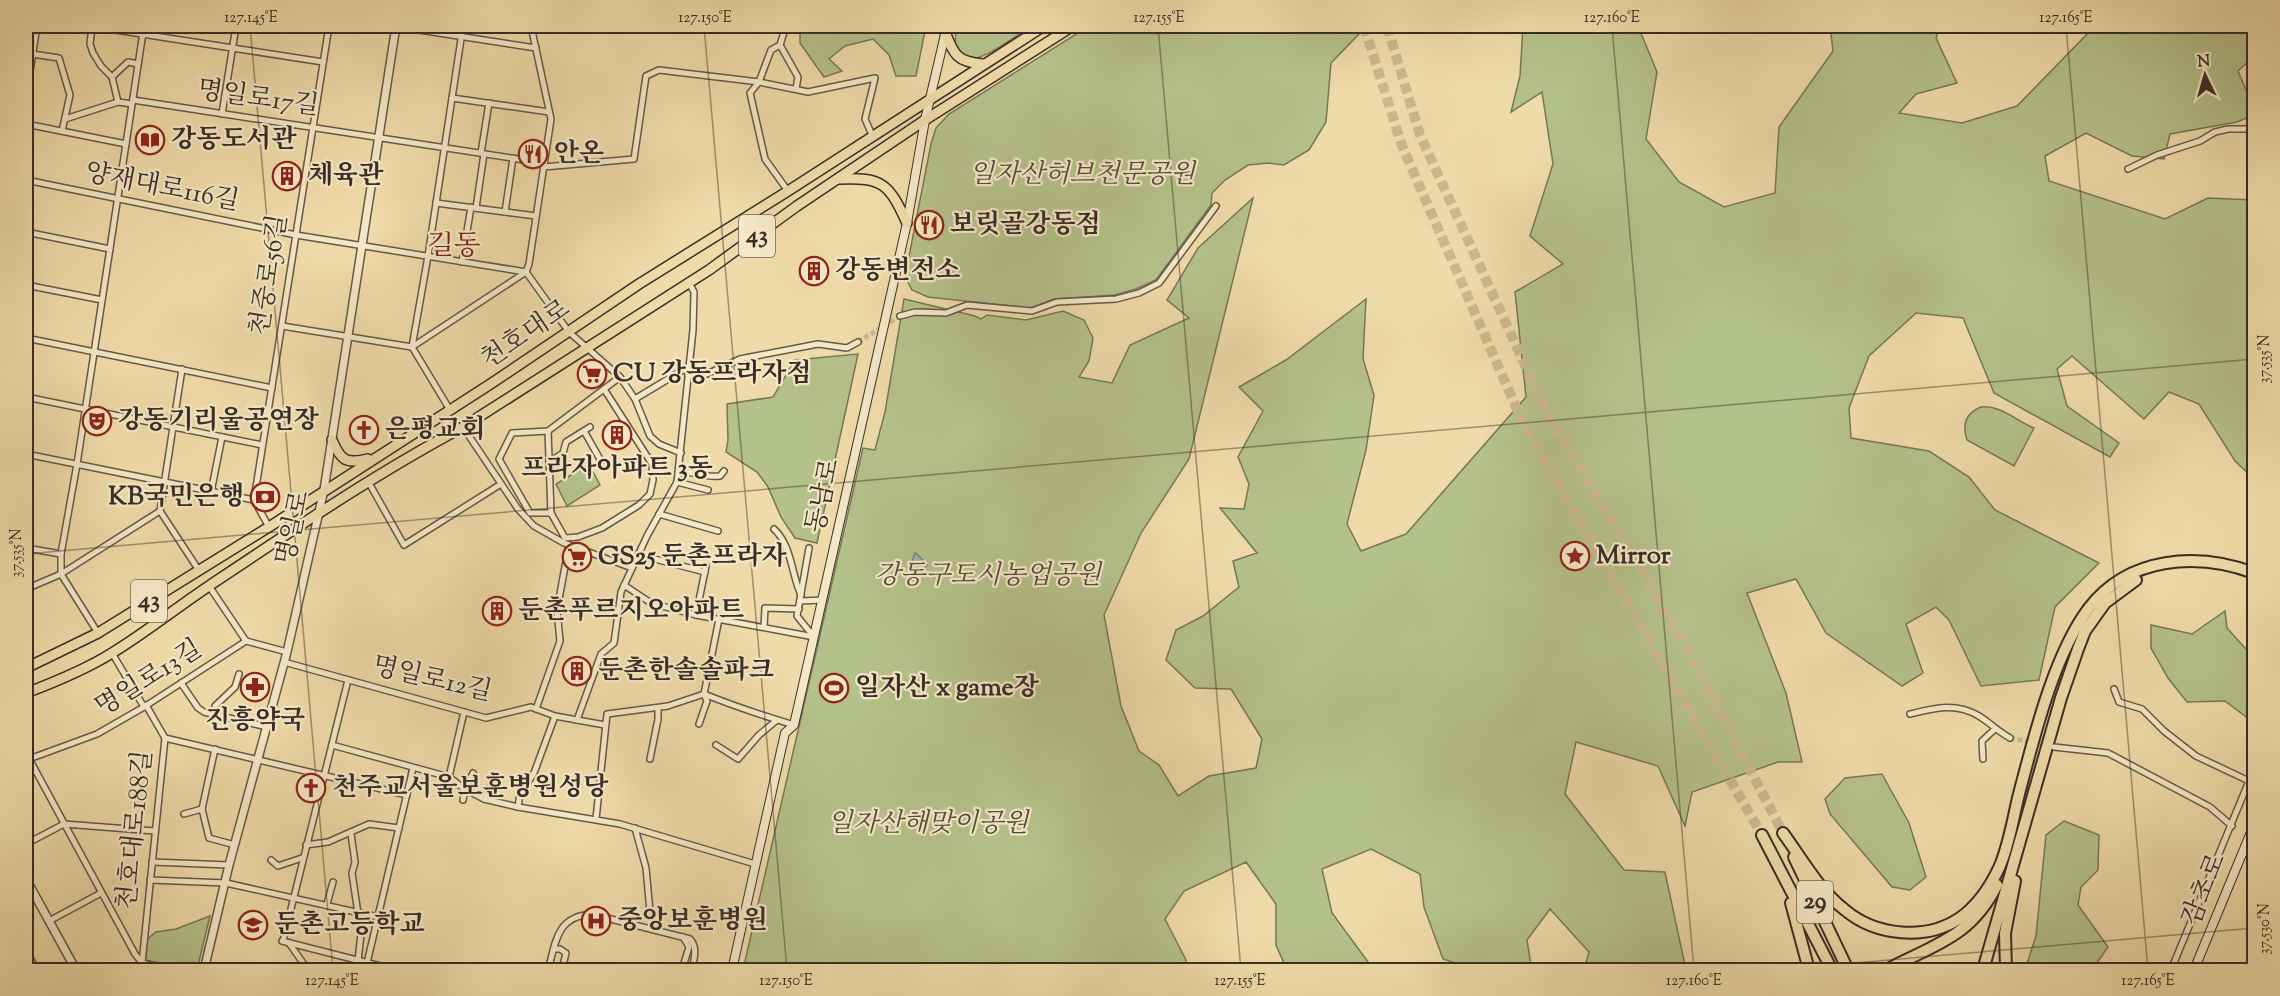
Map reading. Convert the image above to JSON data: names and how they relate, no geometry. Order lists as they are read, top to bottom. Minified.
{"streets":{"highway":["29"],"main road":["43","천호대로","동남로","감초로"],"street":["명일로17길","양재대로116길","천중로56길","명일로","명일로13길","명일로12길","천호대로188길"]},"crossings":[["명일로17길","천중로56길"],["명일로17길","명일로"],["양재대로116길","천중로56길"],["양재대로116길","명일로"],["천호대로","동남로"],["천호대로","명일로"],["천호대로","천호대로188길"],["명일로","명일로12길"],["명일로13길","천호대로188길"]],"districts":["길동"],"parks":["일자산허브천문공원","강동구도시농업공원","일자산해맞이공원"],"places":{"library":["강동도서관"],"restaurant":["안온","보릿골강동점"],"building":["체육관","강동변전소","프라자아파트 3동","둔촌푸르지오아파트","둔촌한솔솔파크"],"supermarket":["CU 강동프라자점","GS25 둔촌프라자"],"theatre":["강동기리울공연장"],"church":["은평교회","천주교서울보훈병원성당"],"bank":["KB국민은행"],"place":["Mirror"],"pharmacy":["진흥약국"],"sports":["일자산 x game장"],"hospital":["중앙보훈병원"],"school or university":["둔촌고등학교"]},"north":"top","coordinates":["127.145°E","127.150°E","127.155°E","127.160°E","127.165°E","37.535°N","37.530°N"]}
